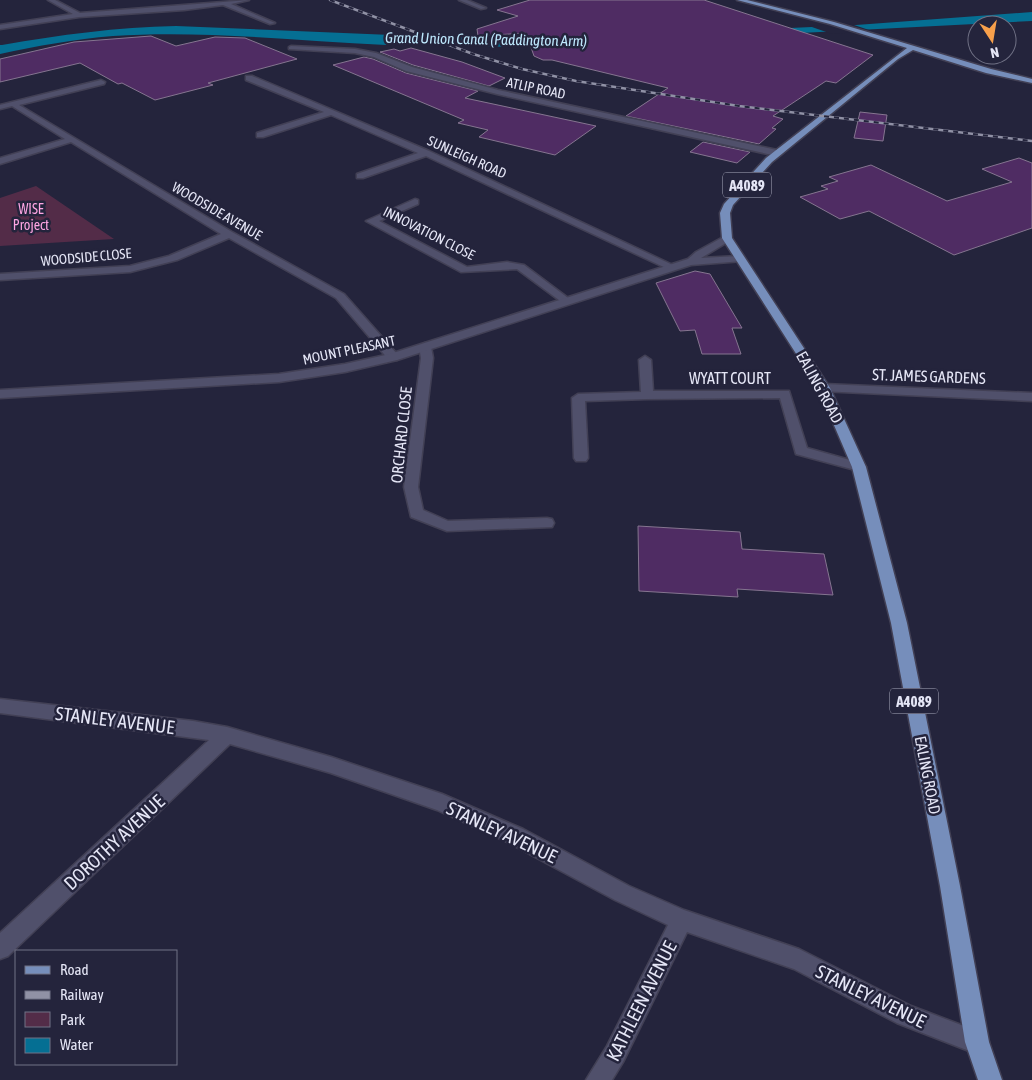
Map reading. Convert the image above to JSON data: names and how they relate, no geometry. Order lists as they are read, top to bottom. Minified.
{"streets":{"main road":["A4089","EALING ROAD"],"street":["ATLIP ROAD","SUNLEIGH ROAD","WOODSIDE AVENUE","INNOVATION CLOSE","WOODSIDE CLOSE","MOUNT PLEASANT","ST. JAMES GARDENS","WYATT COURT","ORCHARD CLOSE","STANLEY AVENUE","DOROTHY AVENUE","KATHLEEN AVENUE"]},"crossings":[["ATLIP ROAD","A4089"],["SUNLEIGH ROAD","MOUNT PLEASANT"],["A4089","MOUNT PLEASANT"],["A4089","EALING ROAD"],["WOODSIDE AVENUE","WOODSIDE CLOSE"],["WOODSIDE AVENUE","MOUNT PLEASANT"],["INNOVATION CLOSE","MOUNT PLEASANT"],["MOUNT PLEASANT","EALING ROAD"],["MOUNT PLEASANT","ORCHARD CLOSE"],["ST. JAMES GARDENS","EALING ROAD"],["WYATT COURT","EALING ROAD"],["EALING ROAD","STANLEY AVENUE"],["STANLEY AVENUE","DOROTHY AVENUE"],["STANLEY AVENUE","KATHLEEN AVENUE"]],"water":["Grand Union Canal (Paddington Arm)"],"parks":["WISE Project"],"legend":["Road","Railway","Park","Water"],"north":"bottom"}
